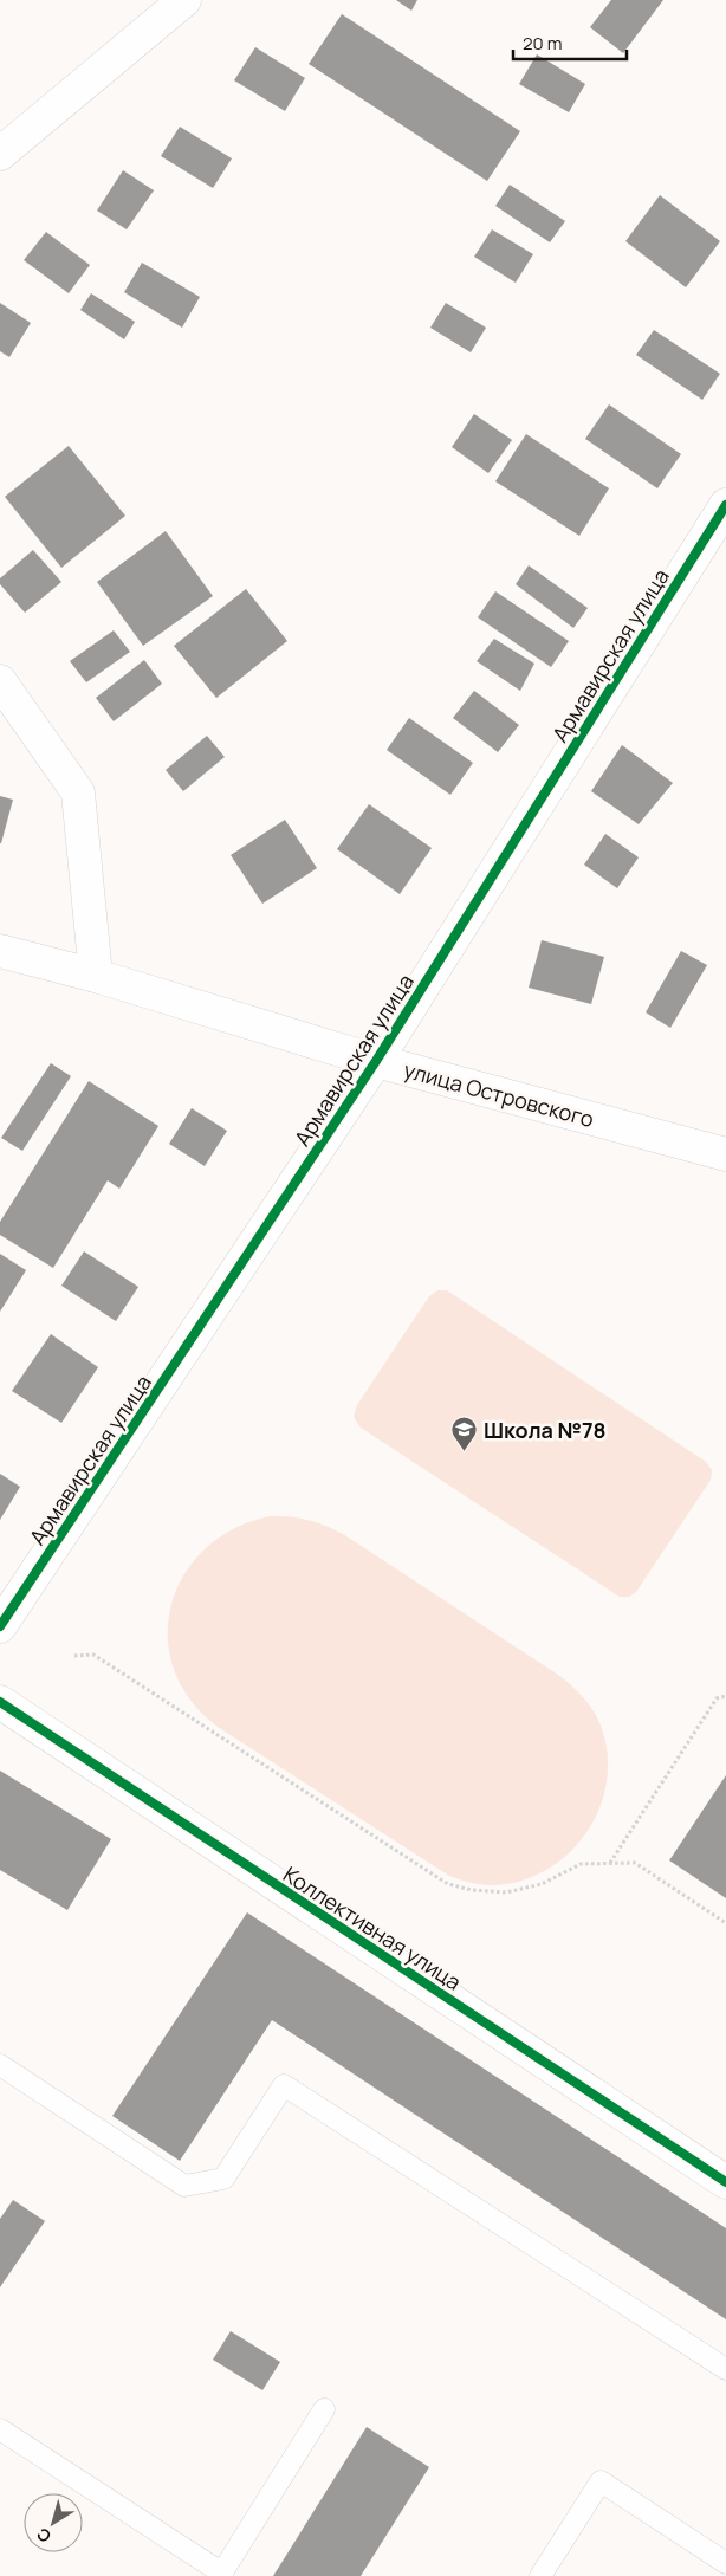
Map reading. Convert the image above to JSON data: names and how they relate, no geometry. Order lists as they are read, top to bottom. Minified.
{"streets":{"street":["Армавирская улица","улица Островского","Коллективная улица"]},"crossings":[["Армавирская улица","улица Островского"]],"places":{"school or university":["Школа №78"]},"scale_bar":"20 m","north":"bottom left"}
